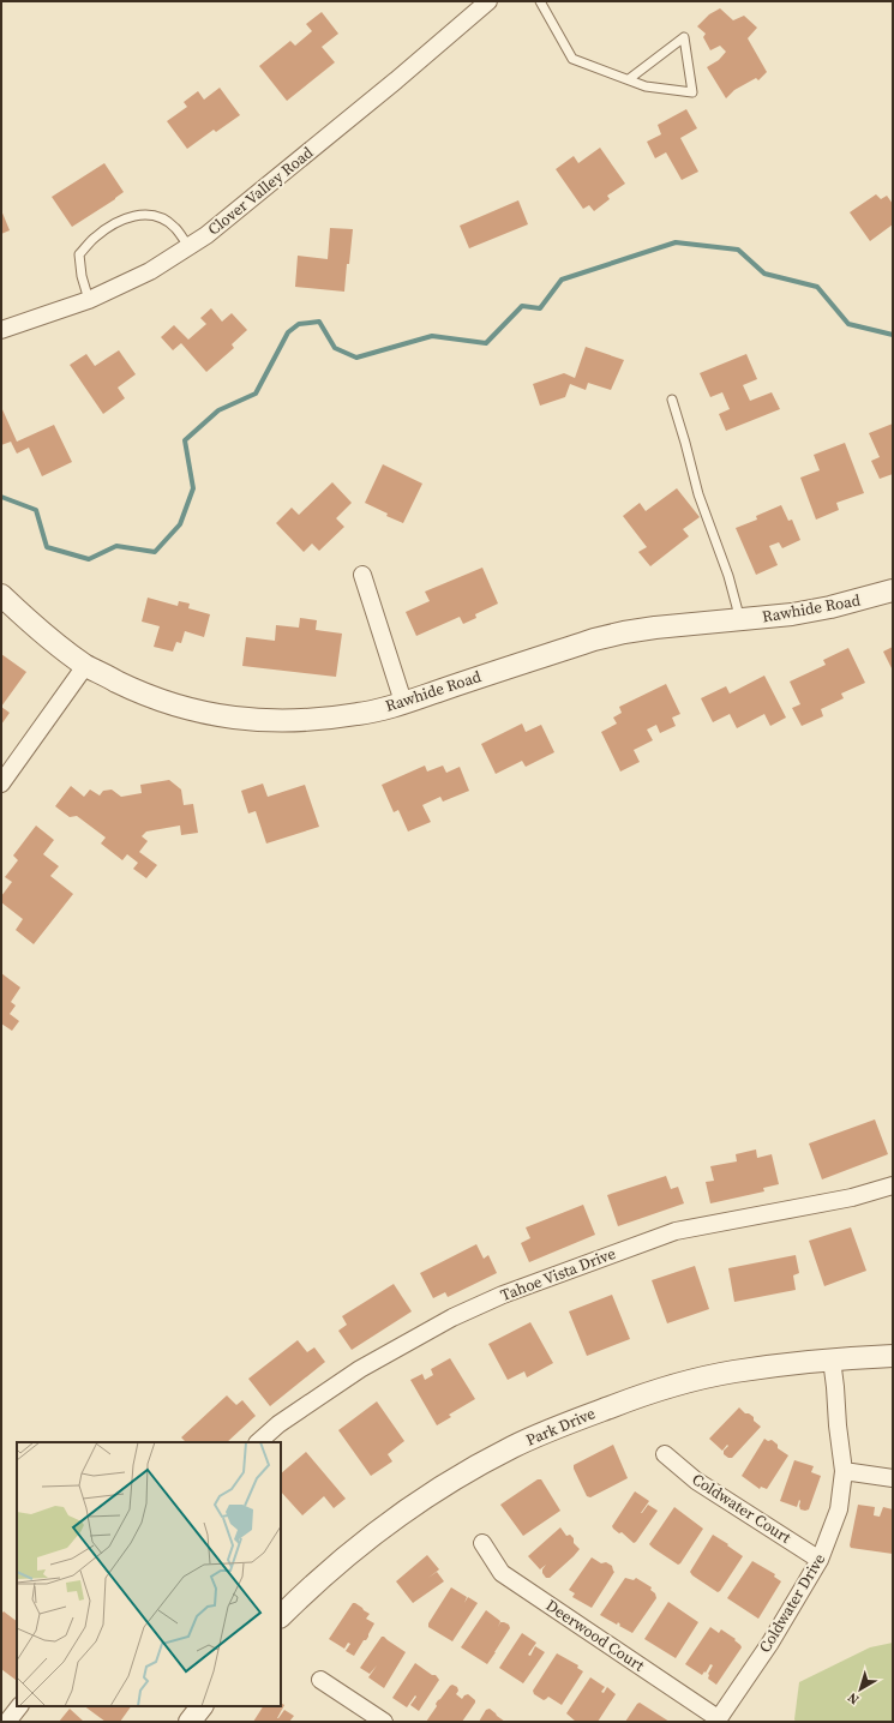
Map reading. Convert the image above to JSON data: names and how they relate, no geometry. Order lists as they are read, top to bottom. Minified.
{"streets":{"street":["Clover Valley Road","Rawhide Road","Tahoe Vista Drive","Park Drive","Coldwater Court","Coldwater Drive","Deerwood Court"]},"crossings":[["Park Drive","Coldwater Drive"],["Coldwater Court","Coldwater Drive"],["Coldwater Drive","Deerwood Court"]],"north":"bottom left"}
